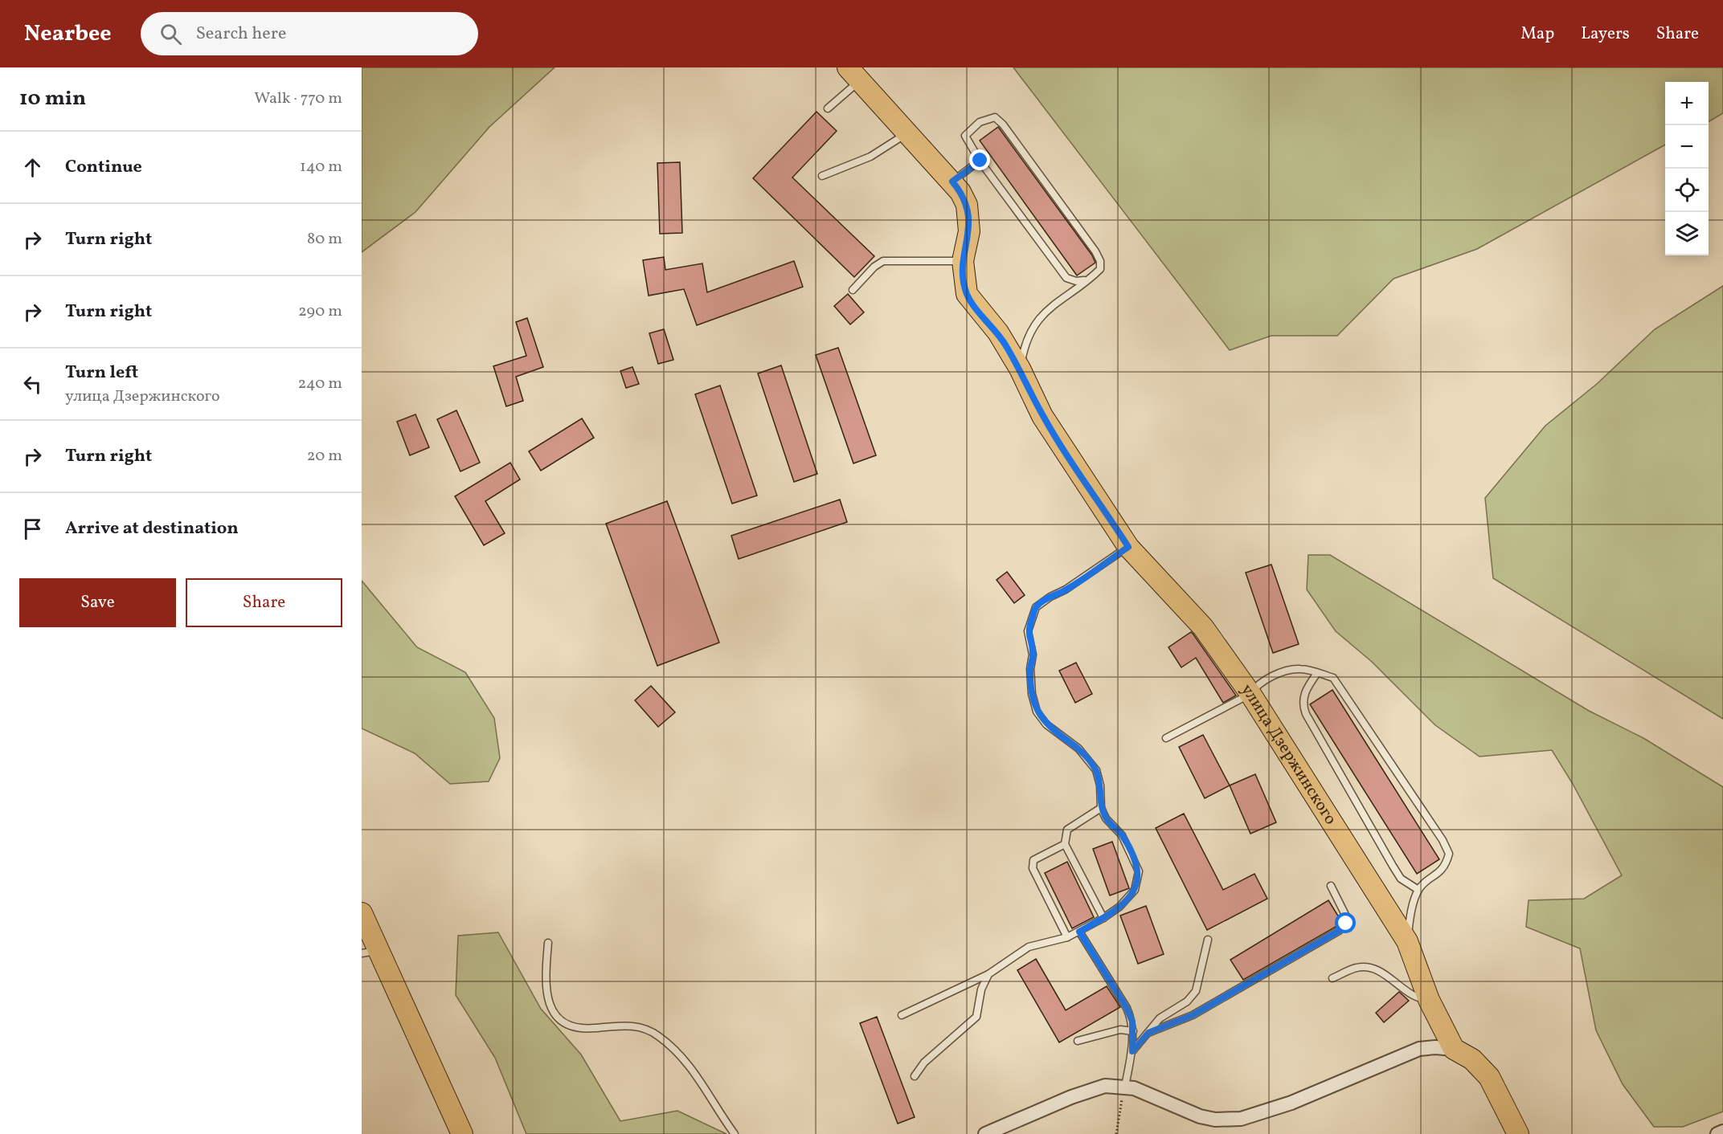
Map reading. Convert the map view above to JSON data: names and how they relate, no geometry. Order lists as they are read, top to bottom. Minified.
{"streets":{"main road":["улица Дзержинского"]},"page":{"header":"Nearbee","search":"Search here","nav":["Map","Layers","Share"],"heading":["10 min","Walk · 770 m"],"map_buttons":["+","−"],"list":[["Continue","140 m"],["Turn right","80 m"],["Turn right","290 m"],["Turn left","улица Дзержинского","240 m"],["Turn right","20 m"],"Arrive at destination"],"buttons":["Save","Share"]}}
